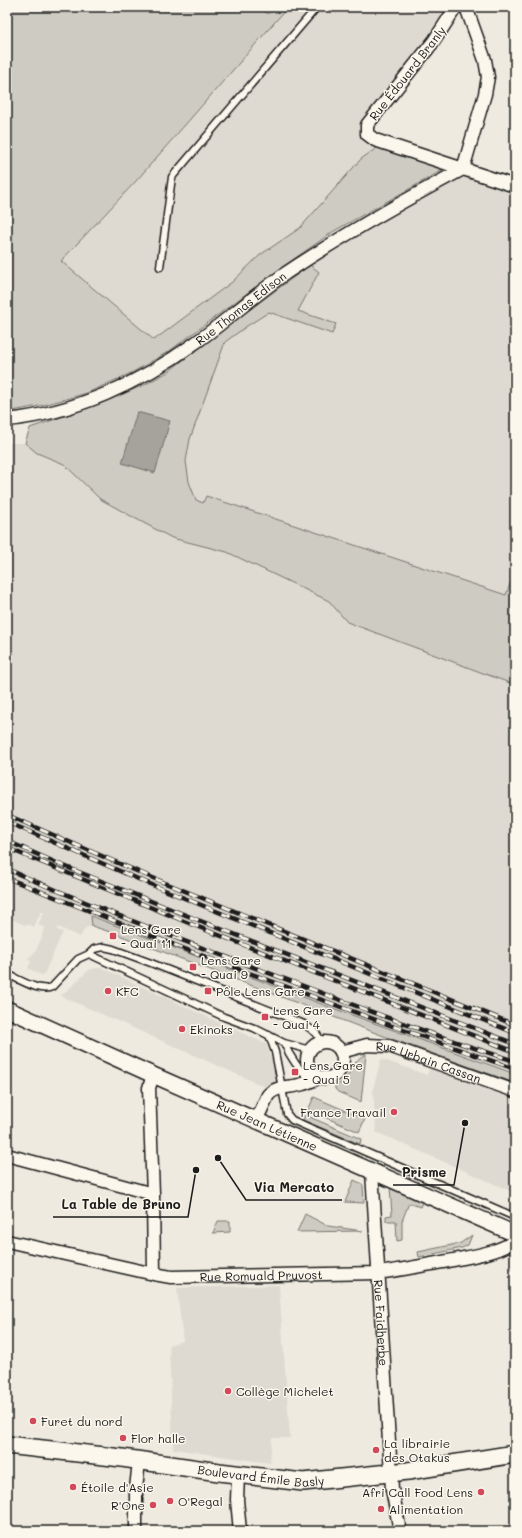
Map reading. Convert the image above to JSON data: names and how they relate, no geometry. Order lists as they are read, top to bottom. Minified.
{"streets":{"main road":["Boulevard Émile Basly"],"street":["Rue Édouard Branly","Rue Thomas Edison","Rue Urbain Cassan","Rue Jean Létienne","Rue Romuald Pruvost","Rue Faidherbe"]},"crossings":[["Rue Édouard Branly","Rue Thomas Edison"],["Rue Jean Létienne","Rue Faidherbe"],["Rue Romuald Pruvost","Rue Faidherbe"],["Rue Faidherbe","Boulevard Émile Basly"]],"places":{"transit":["Lens Gare - Quai 11","Lens Gare - Quai 9","Pôle Lens Gare","Lens Gare - Quai 4","Lens Gare - Quai 5"],"other":["KFC","Ekinoks","France Travail","Prisme","Via Mercato","La Table de Bruno","Collège Michelet","Furet du nord","Flor halle","La librairie des Otakus","Étoile d'Asie","Afri Call Food Lens","O'Regal","R'One","Alimentation"]}}
